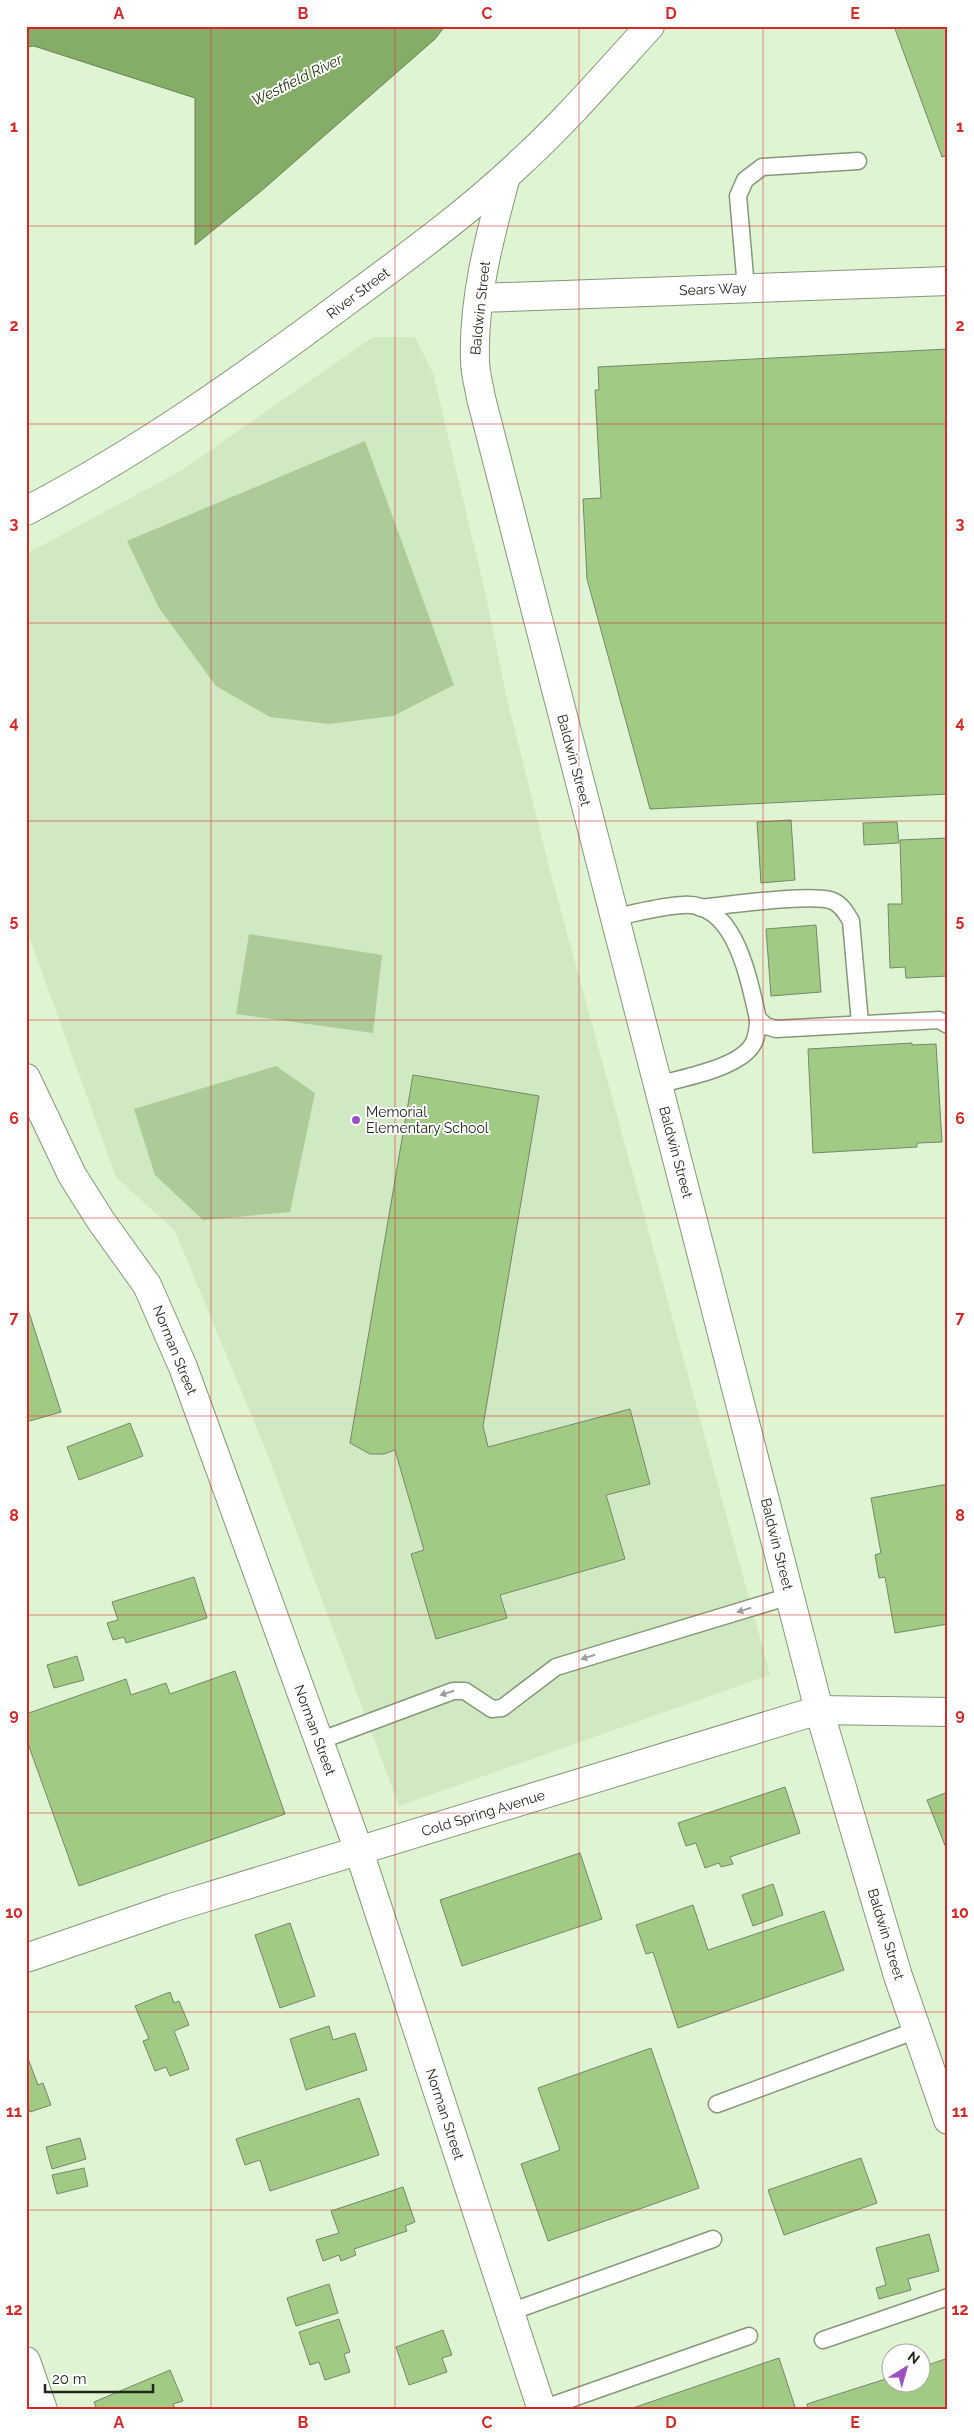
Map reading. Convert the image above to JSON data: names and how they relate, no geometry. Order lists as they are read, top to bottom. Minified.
{"streets":{"street":["Sears Way","River Street","Baldwin Street","Norman Street","Cold Spring Avenue"]},"crossings":[["Sears Way","Baldwin Street"],["River Street","Baldwin Street"],["Baldwin Street","Cold Spring Avenue"],["Norman Street","Cold Spring Avenue"]],"water":["Westfield River"],"places":["Memorial Elementary School"],"scale_bar":"20 m","north":"top right","grid":{"columns":["A","B","C","D","E"],"rows":["1","2","3","4","5","6","7","8","9","10","11","12"]}}
